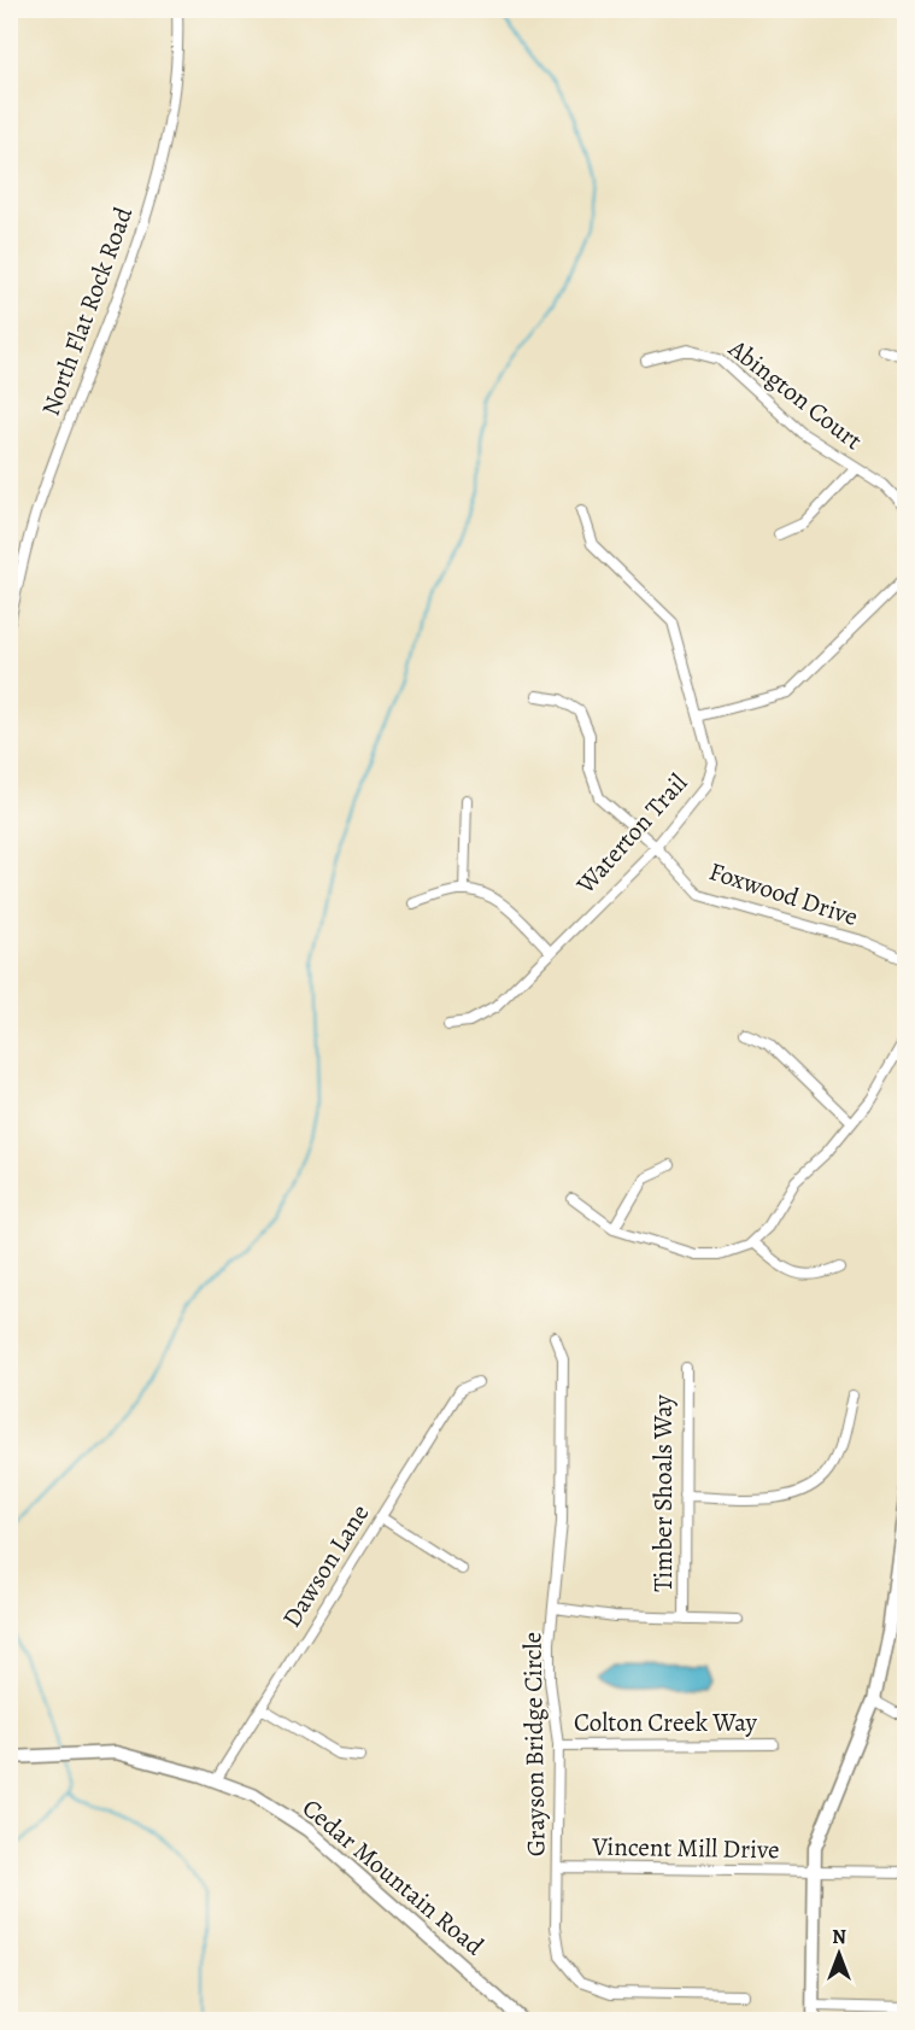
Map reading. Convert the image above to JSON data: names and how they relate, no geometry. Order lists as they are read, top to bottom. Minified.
{"streets":{"street":["North Flat Rock Road","Abington Court","Waterton Trail","Foxwood Drive","Timber Shoals Way","Dawson Lane","Colton Creek Way","Grayson Bridge Circle","Vincent Mill Drive","Cedar Mountain Road"]},"crossings":[["Waterton Trail","Foxwood Drive"],["Dawson Lane","Cedar Mountain Road"],["Colton Creek Way","Grayson Bridge Circle"],["Grayson Bridge Circle","Vincent Mill Drive"]],"north":"top"}
